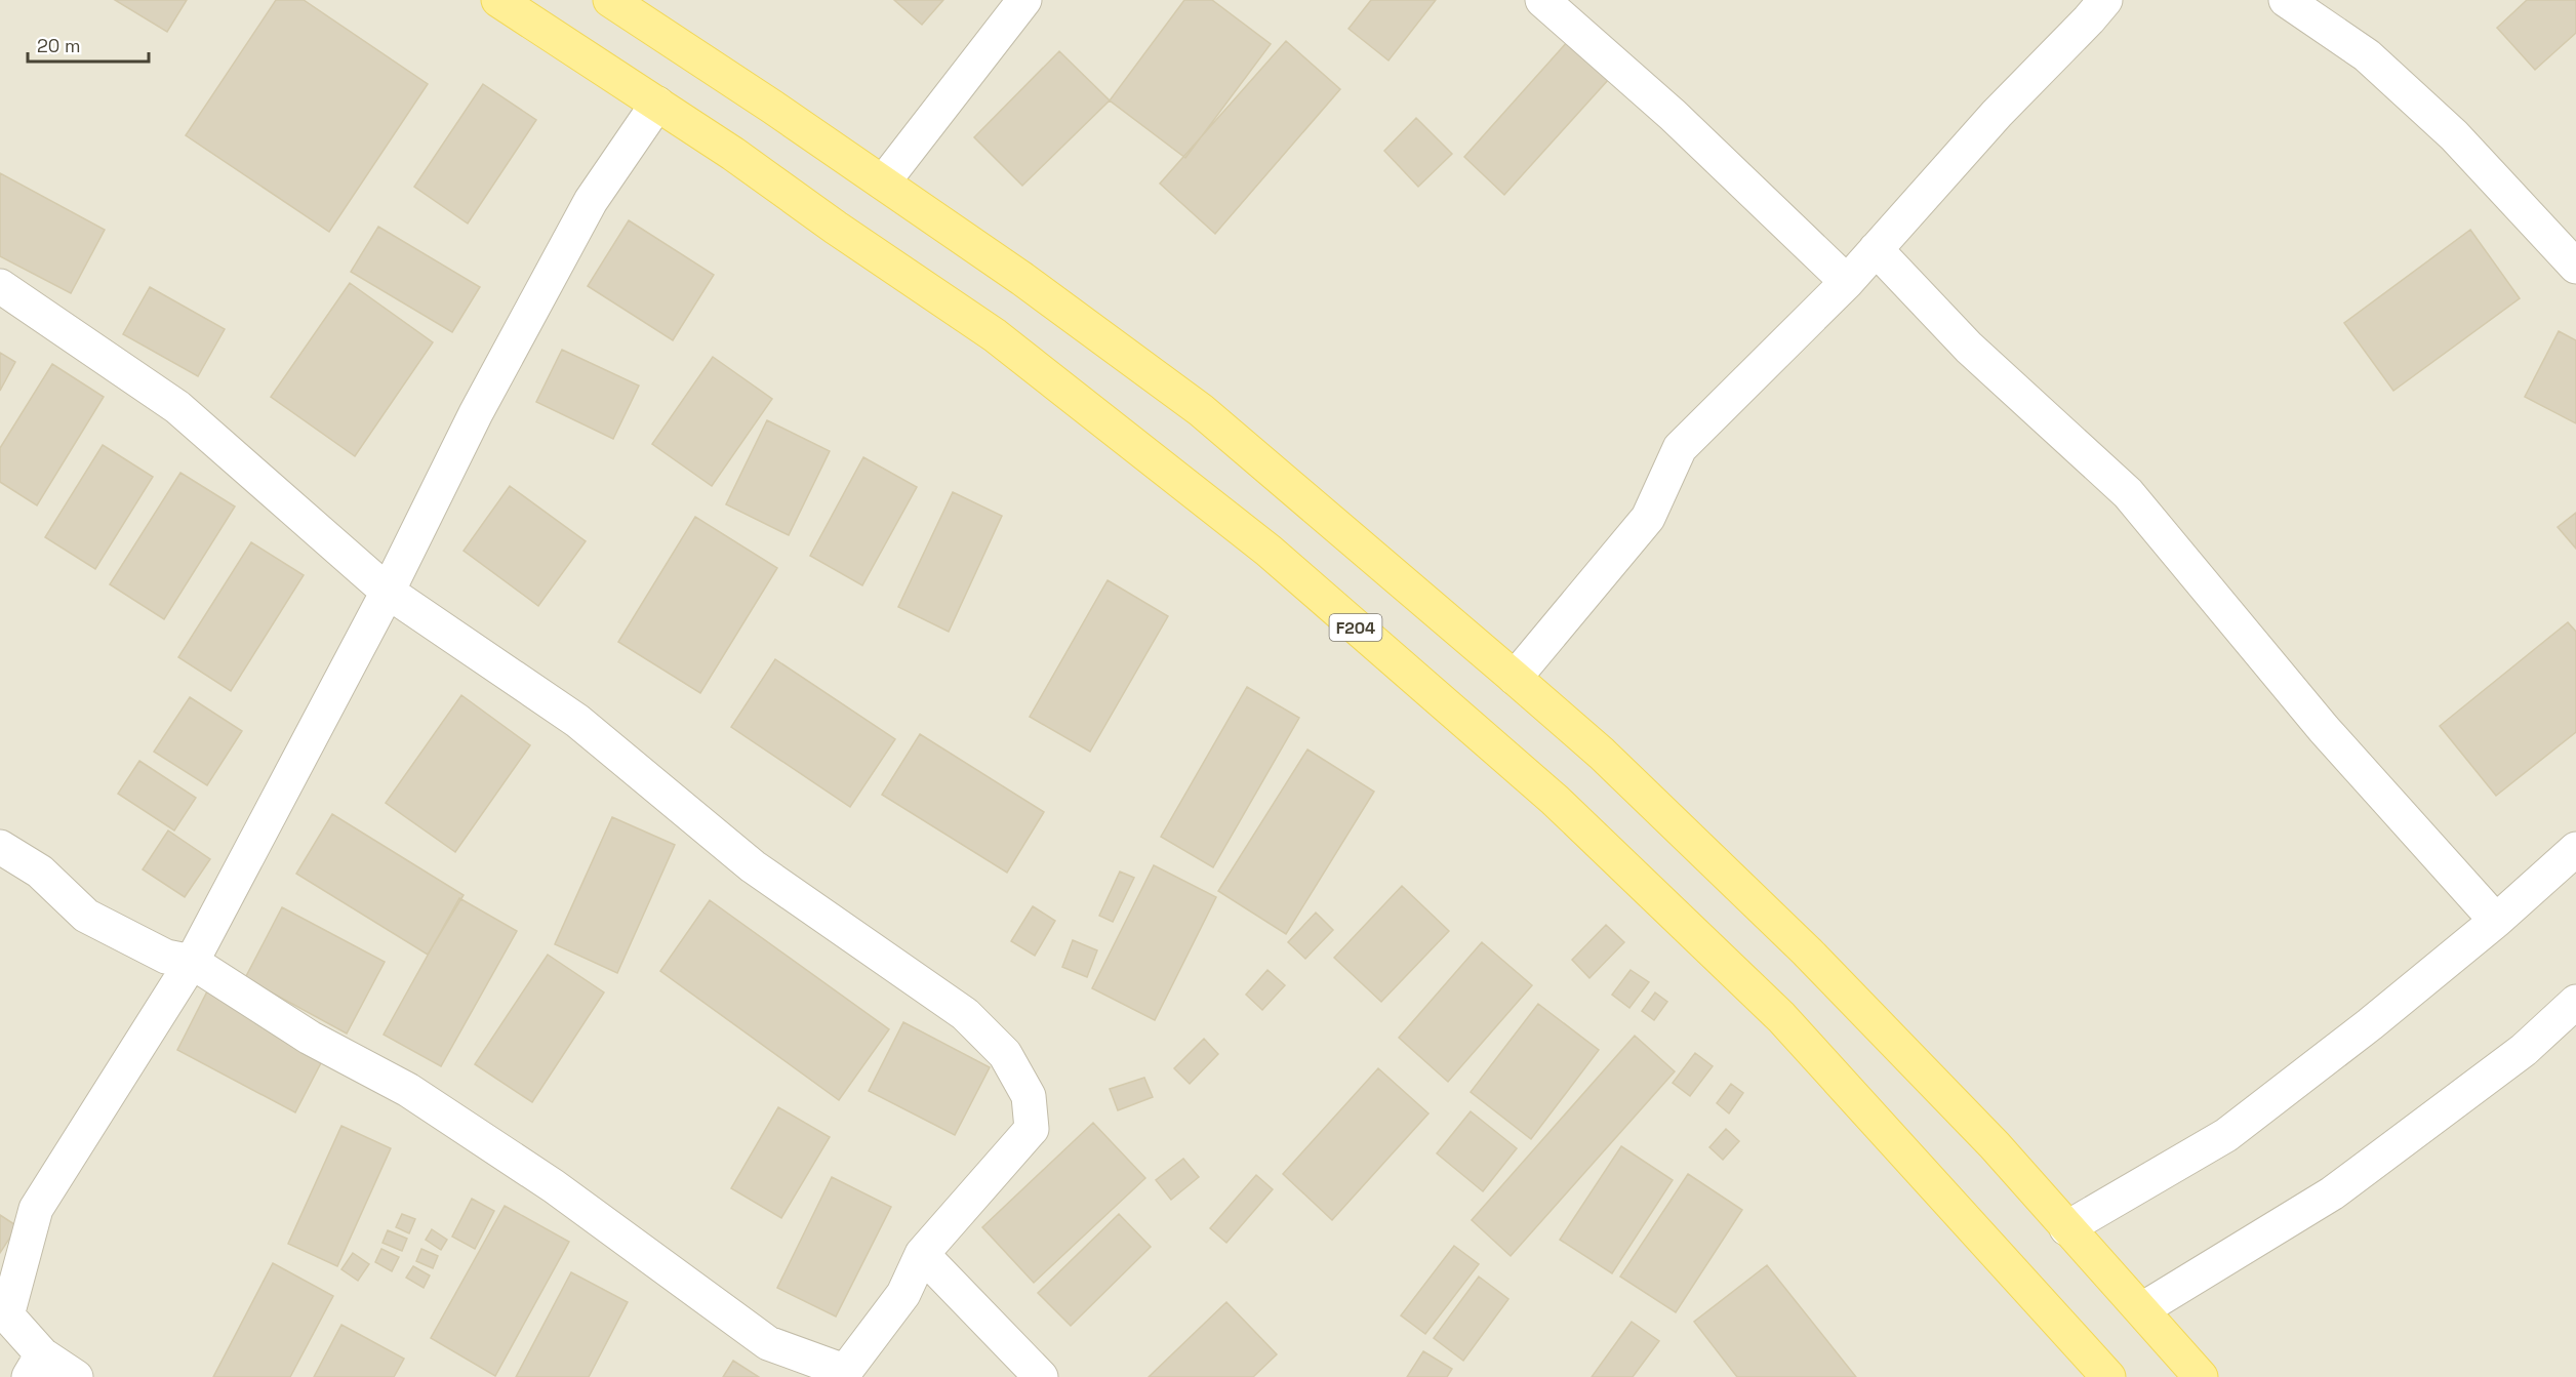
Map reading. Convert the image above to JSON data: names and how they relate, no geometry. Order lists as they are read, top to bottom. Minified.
{"streets":{"main road":["F204"]},"scale_bar":"20 m"}
